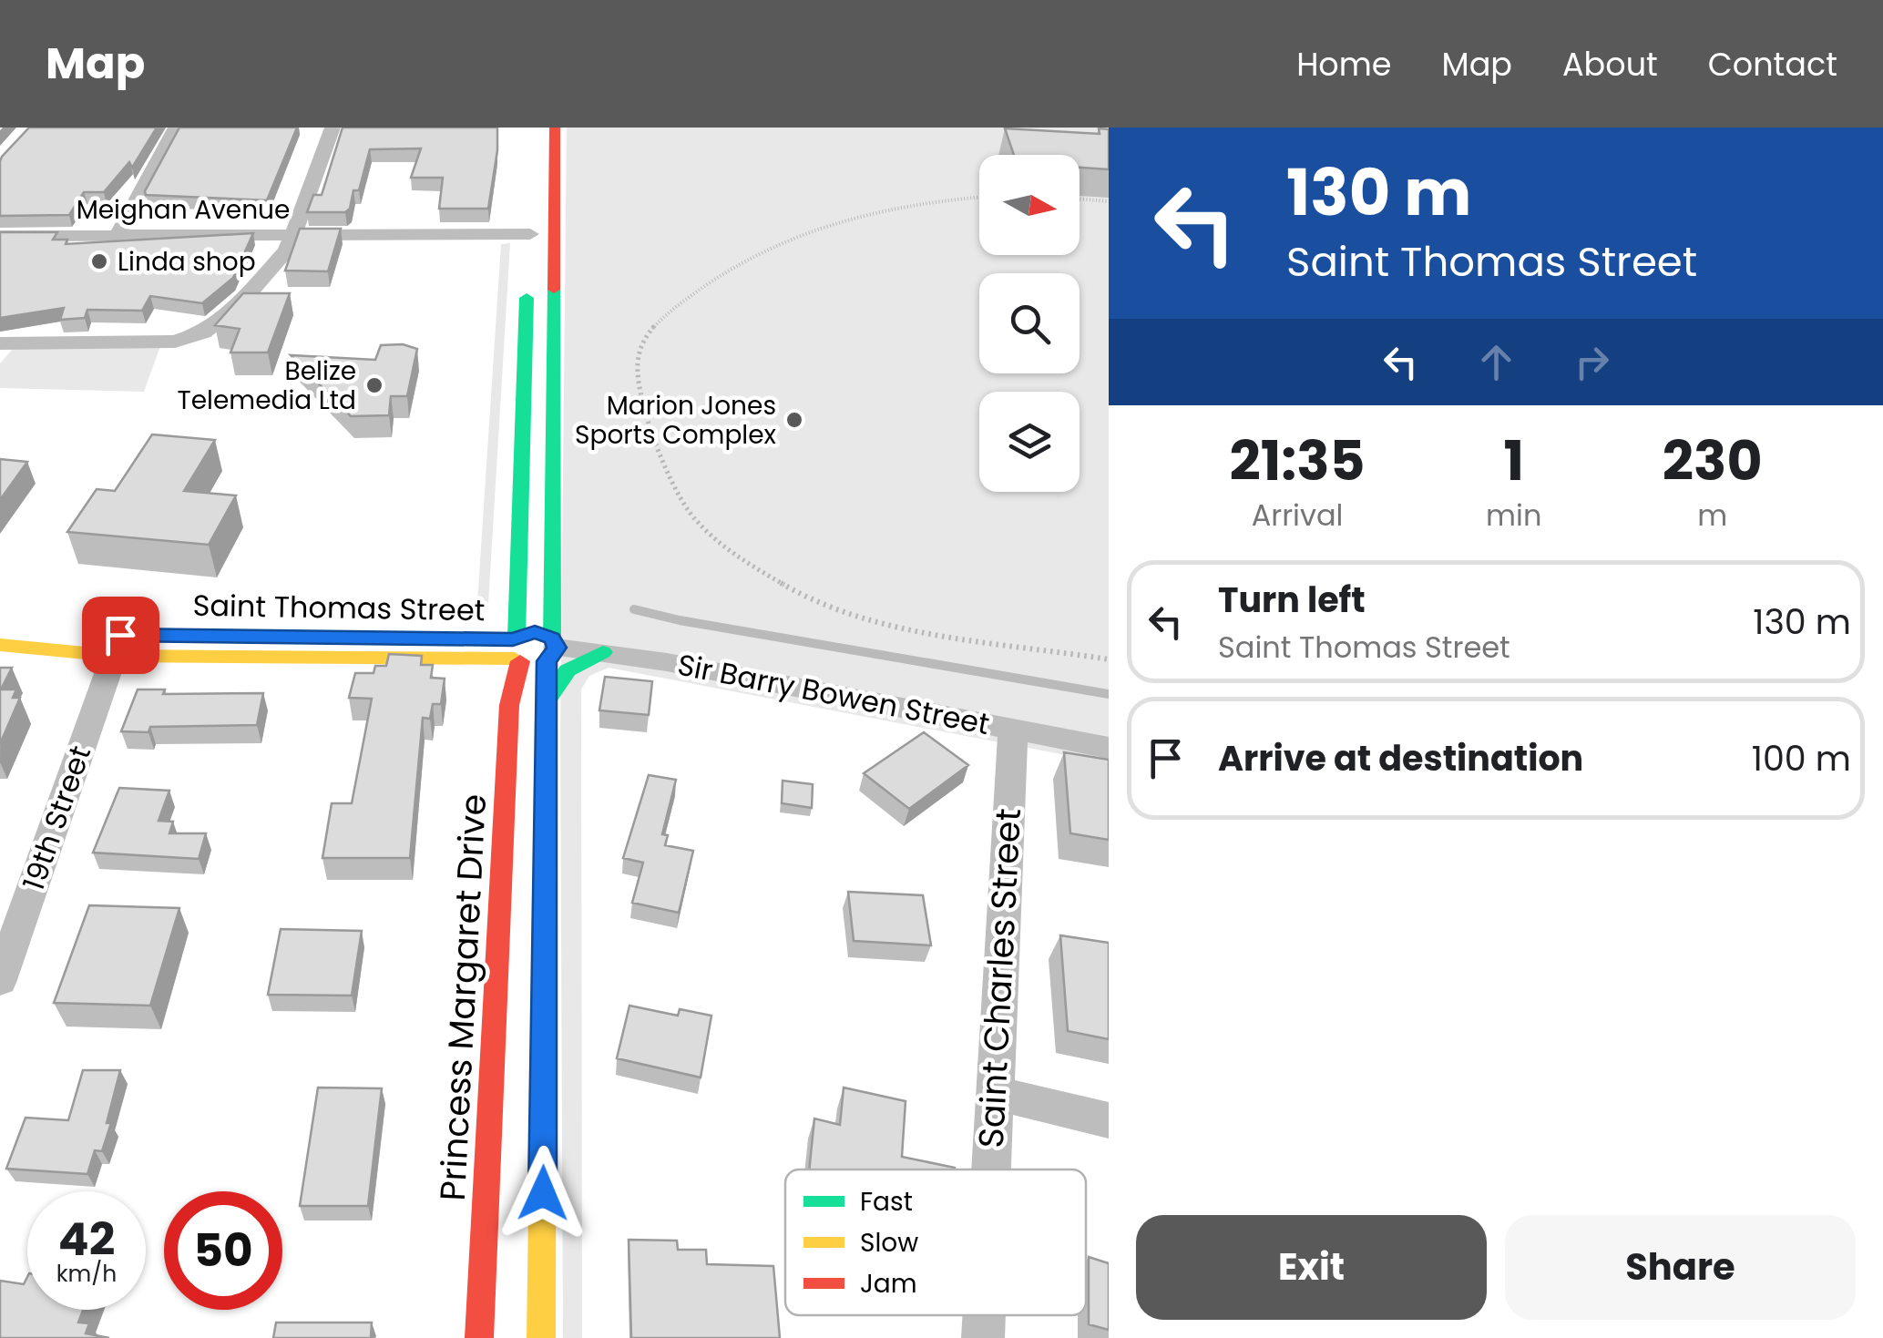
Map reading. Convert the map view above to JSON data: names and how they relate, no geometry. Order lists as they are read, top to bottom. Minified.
{"streets":{"main road":["Saint Thomas Street","Princess Margaret Drive"],"street":["Meighan Avenue","Sir Barry Bowen Street","19th Street","Saint Charles Street"]},"crossings":[["Meighan Avenue","Princess Margaret Drive"],["Saint Thomas Street","19th Street"],["Saint Thomas Street","Princess Margaret Drive"],["Sir Barry Bowen Street","Saint Charles Street"]],"places":["Linda shop","Belize Telemedia Ltd","Marion Jones Sports Complex"],"legend":["Fast","Slow","Jam"],"north":"right","page":{"header":"Map","nav":["Home","Map","About","Contact"],"turn":["130 m","Saint Thomas Street"],"eta":["21:35","Arrival","1","min","230","m"],"list":[{"name":"Turn left","note":"Saint Thomas Street","value":"130 m"},{"name":"Arrive at destination","value":"100 m"}],"speed":"42 km/h","limit":"50","buttons":["Exit","Share"]}}
